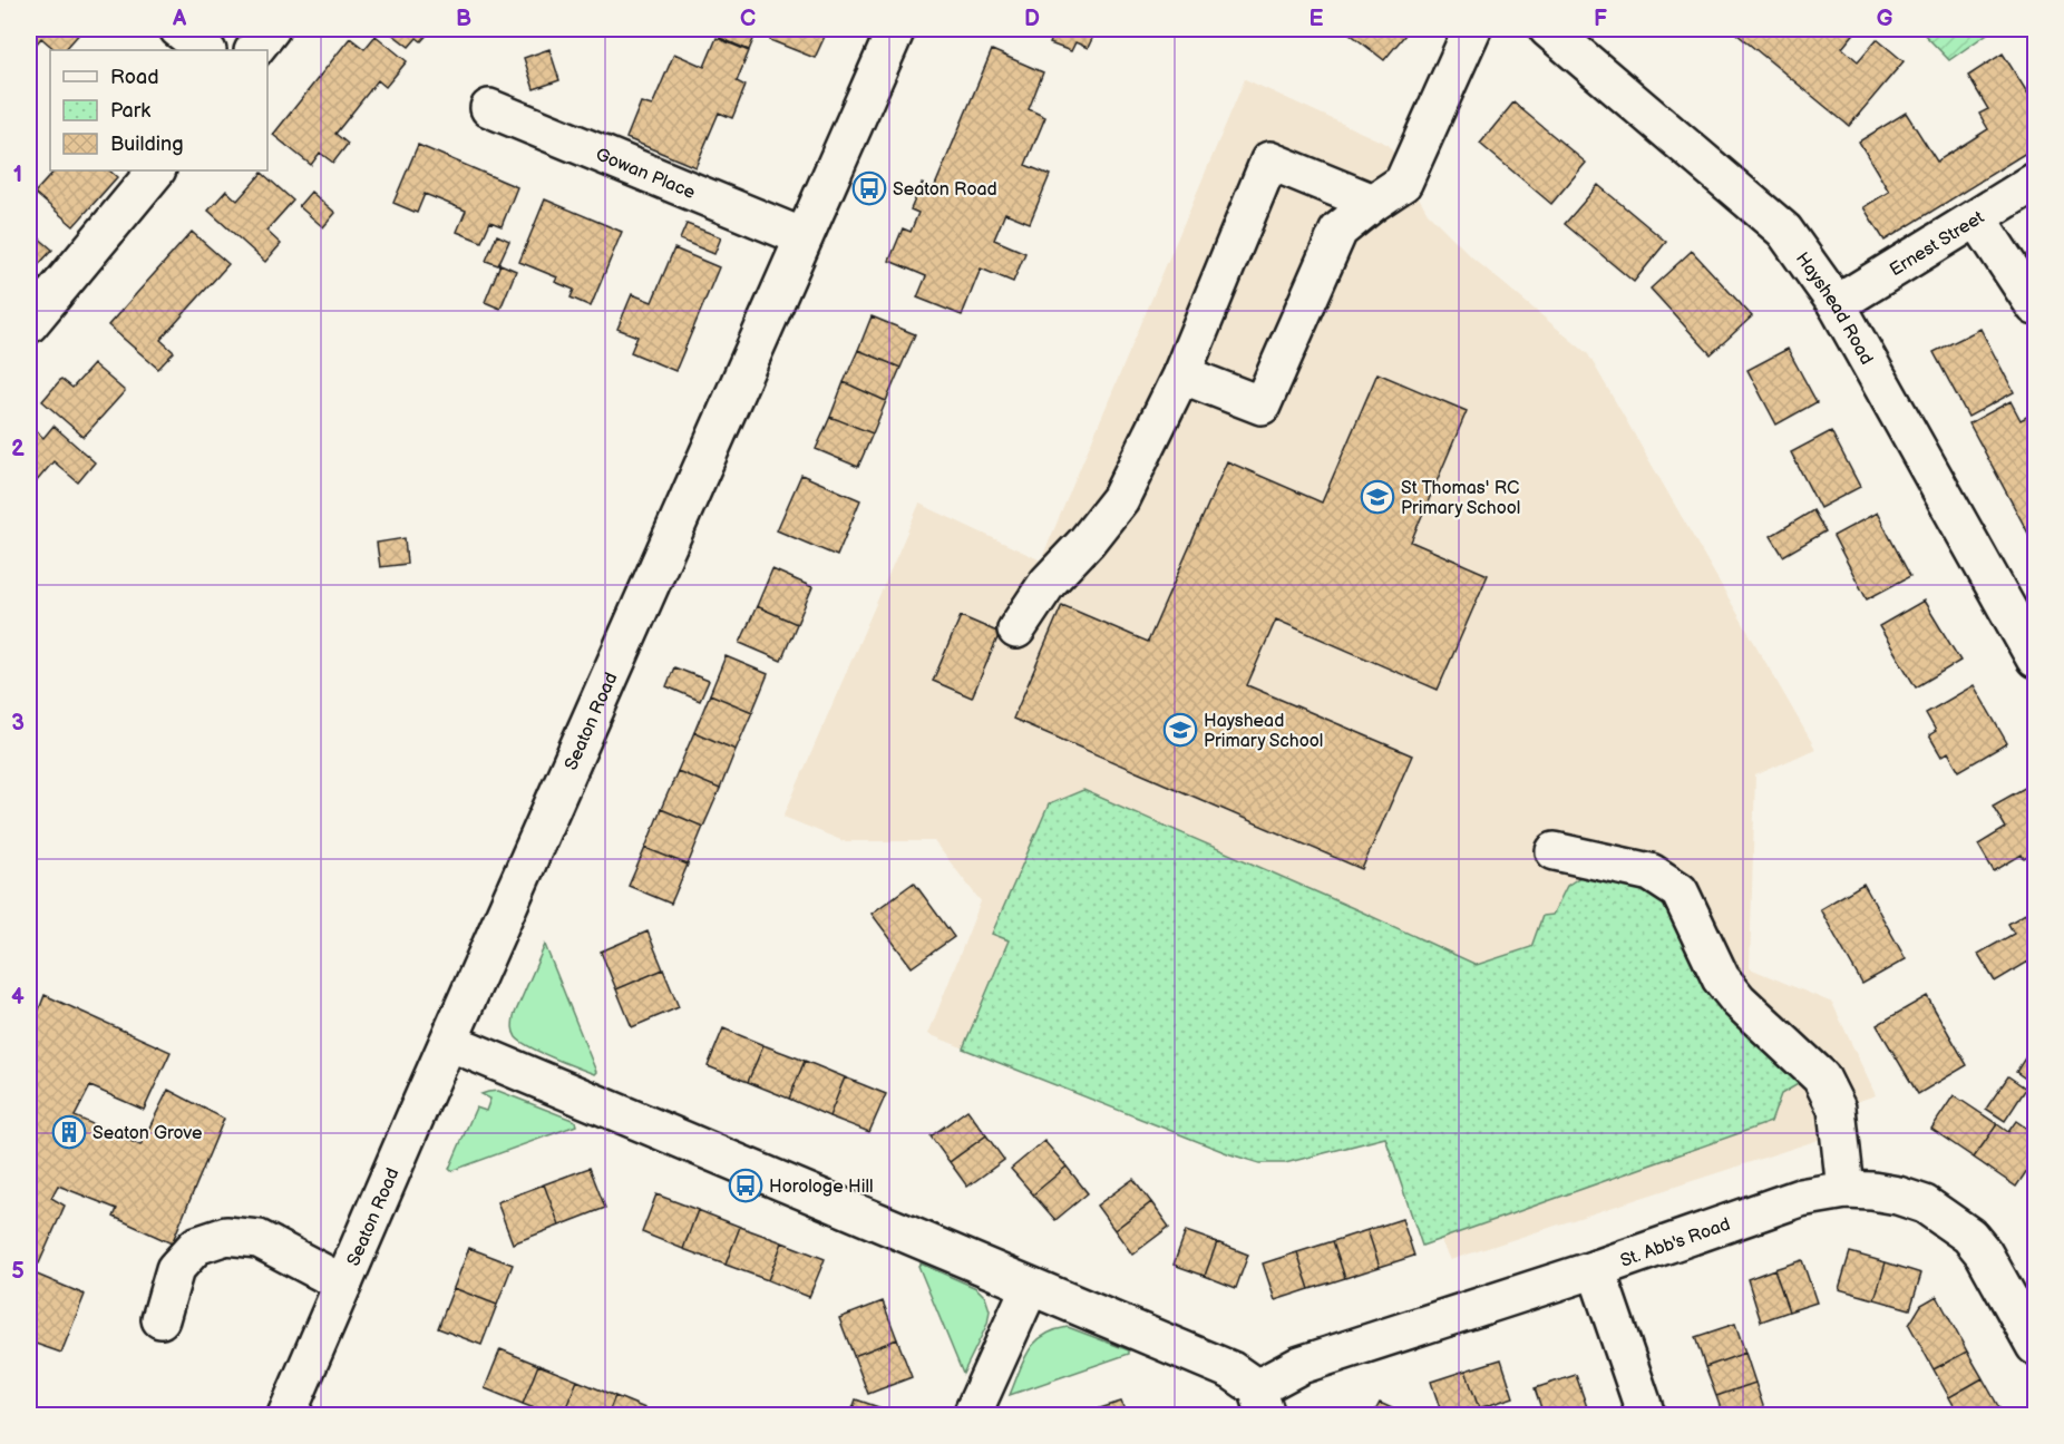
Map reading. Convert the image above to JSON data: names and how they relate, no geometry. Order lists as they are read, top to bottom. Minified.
{"streets":{"street":["Gowan Place","Ernest Street","Hayshead Road","Seaton Road","St. Abb's Road"]},"crossings":[["Gowan Place","Seaton Road"],["Ernest Street","Hayshead Road"]],"places":{"bus stop":["Seaton Road","Horologe Hill"],"school or university":["St Thomas' RC Primary School","Hayshead Primary School"],"building":["Seaton Grove"]},"legend":["Road","Park","Building"],"grid":{"columns":["A","B","C","D","E","F","G"],"rows":["1","2","3","4","5"]}}
